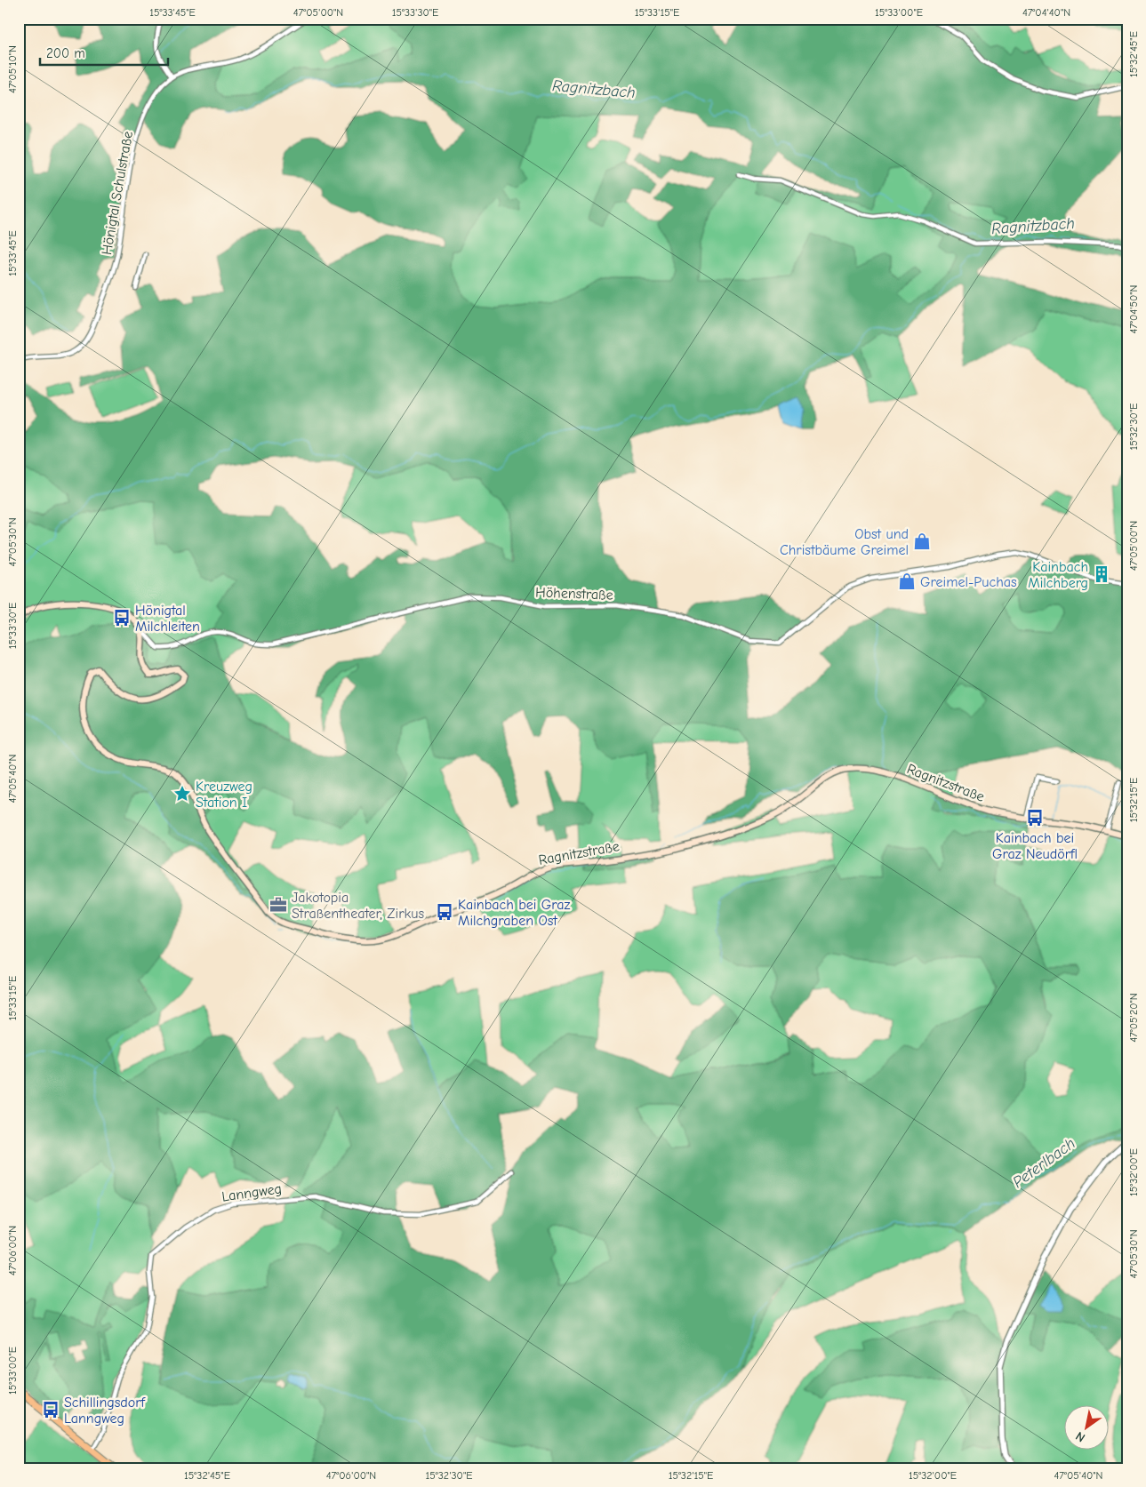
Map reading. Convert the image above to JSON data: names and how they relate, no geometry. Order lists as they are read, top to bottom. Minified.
{"streets":{"main road":["Höhenstraße","Ragnitzstraße"],"street":["Hönigtal Schulstraße","Lanngweg"]},"crossings":[["Höhenstraße","Ragnitzstraße"]],"water":["Ragnitzbach","Peterlbach"],"places":{"shop":["Obst und Christbäume Greimel","Greimel-Puchas"],"building":["Kainbach Milchberg"],"bus stop":["Hönigtal Milchleiten","Kainbach bei Graz Neudörfl","Kainbach bei Graz Milchgraben Ost","Schillingsdorf Lanngweg"],"place":["Kreuzweg Station I"],"office":["Jakotopia Straßentheater, Zirkus"]},"scale_bar":"200 m","north":"bottom left","coordinates":["15°33'45\"E","47°05'00\"N","15°33'30\"E","15°33'15\"E","15°33'00\"E","47°04'40\"N","15°32'45\"E","47°05'10\"N","47°04'50\"N","15°32'30\"E","47°05'30\"N","47°05'40\"N","15°32'15\"E","47°05'20\"N","15°32'00\"E","47°06'00\"N"]}
